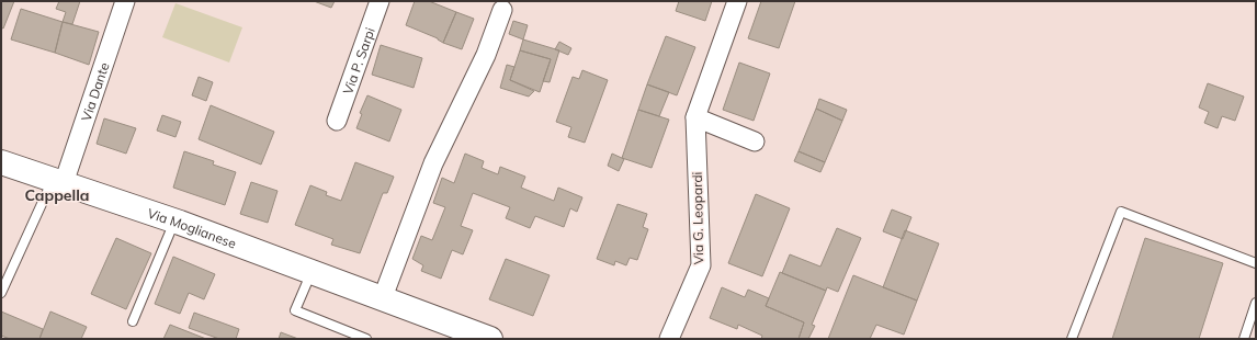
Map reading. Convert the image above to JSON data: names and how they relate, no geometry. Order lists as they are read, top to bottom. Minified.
{"streets":{"main road":["Via Moglianese"],"street":["Via P. Sarpi","Via Dante","Via G. Leopardi"]},"crossings":[["Via Dante","Via Moglianese"]],"districts":["Cappella"]}
